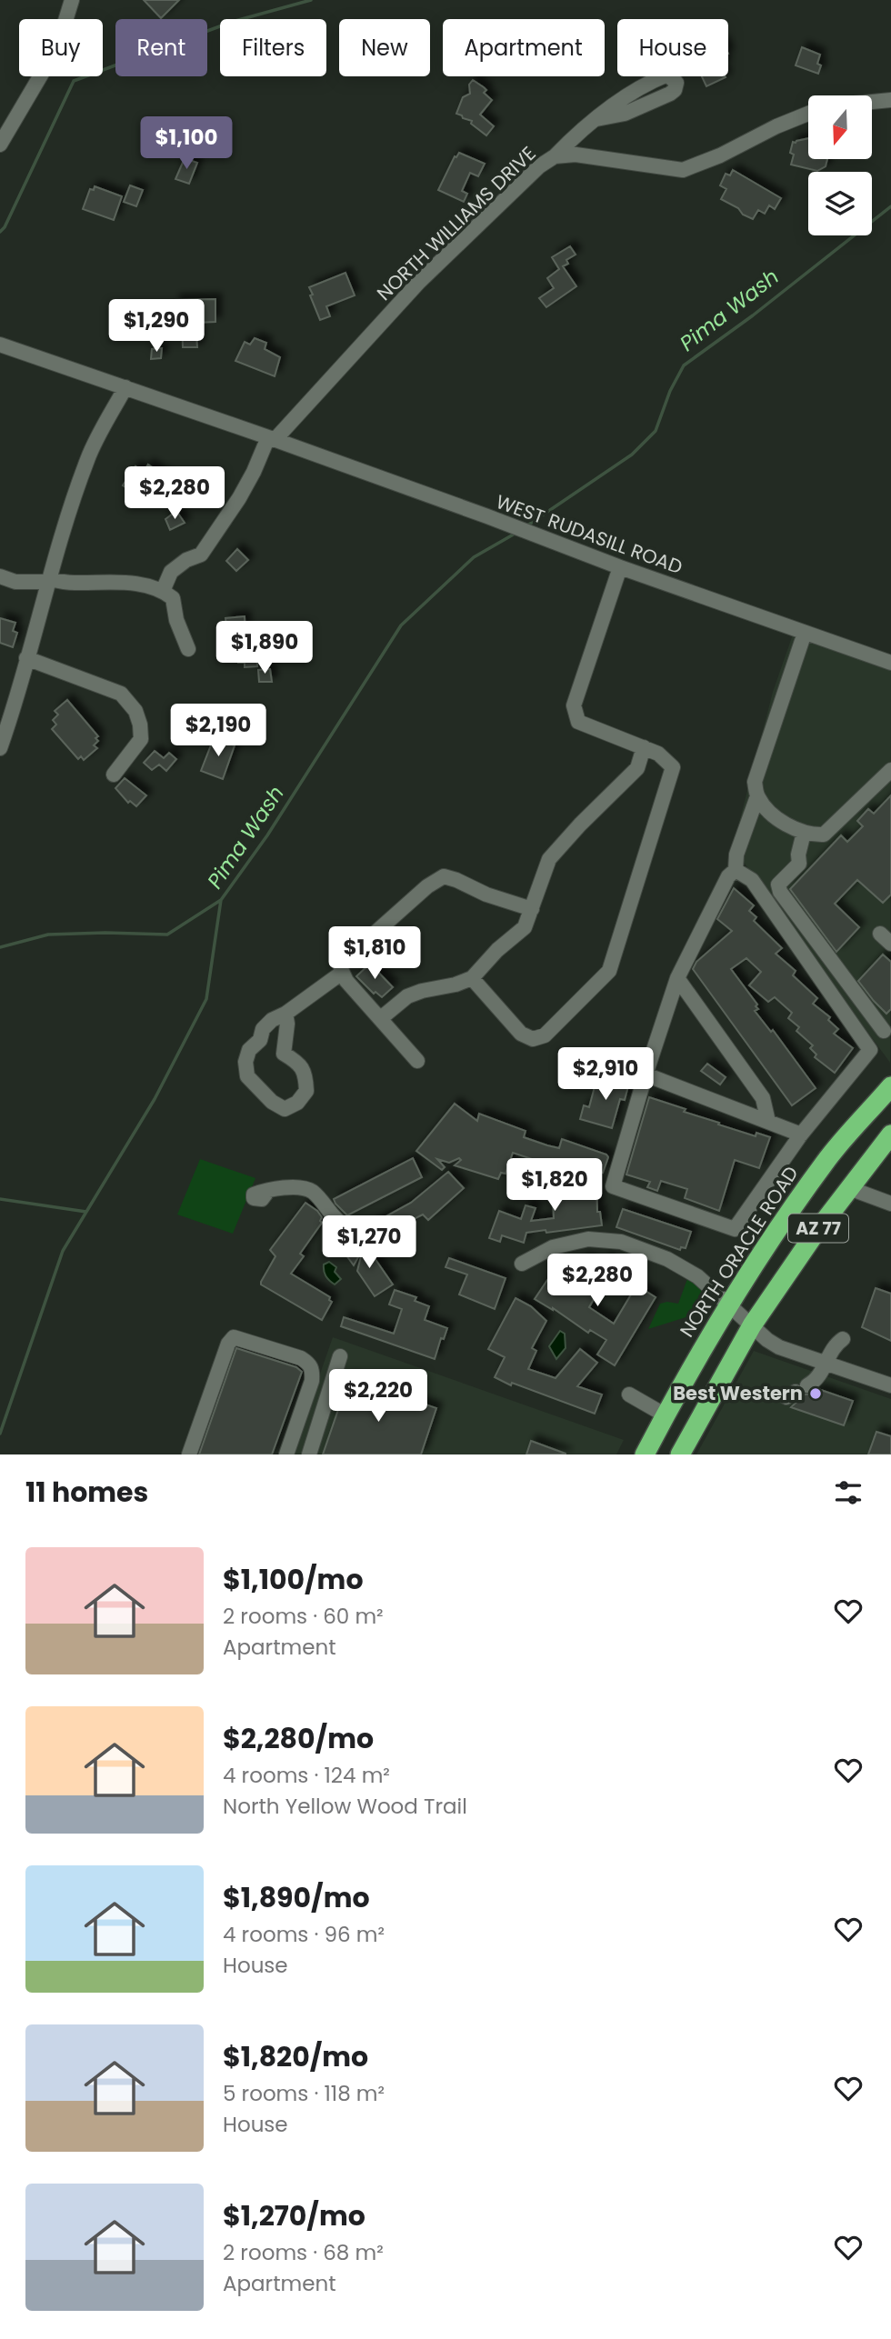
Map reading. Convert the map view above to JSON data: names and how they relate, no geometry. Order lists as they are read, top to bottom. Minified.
{"streets":{"highway":["AZ 77","NORTH ORACLE ROAD"],"street":["NORTH WILLIAMS DRIVE","WEST RUDASILL ROAD"]},"crossings":[["NORTH WILLIAMS DRIVE","WEST RUDASILL ROAD"]],"water":["Pima Wash"],"places":["Best Western"],"north":"bottom","page":{"chip":["Buy","Rent","Filters","New","Apartment","House"],"price":["$1,100","$1,290","$2,280","$1,890","$2,190","$1,810","$2,910","$1,820","$1,270","$2,280","$2,220"],"heading":"11 homes","list":[{"name":"$1,100/mo","note":"2 rooms · 60 m² · Apartment"},{"name":"$2,280/mo","note":"4 rooms · 124 m² · North Yellow Wood Trail"},{"name":"$1,890/mo","note":"4 rooms · 96 m² · House"},{"name":"$1,820/mo","note":"5 rooms · 118 m² · House"},{"name":"$1,270/mo","note":"2 rooms · 68 m² · Apartment"}]}}
